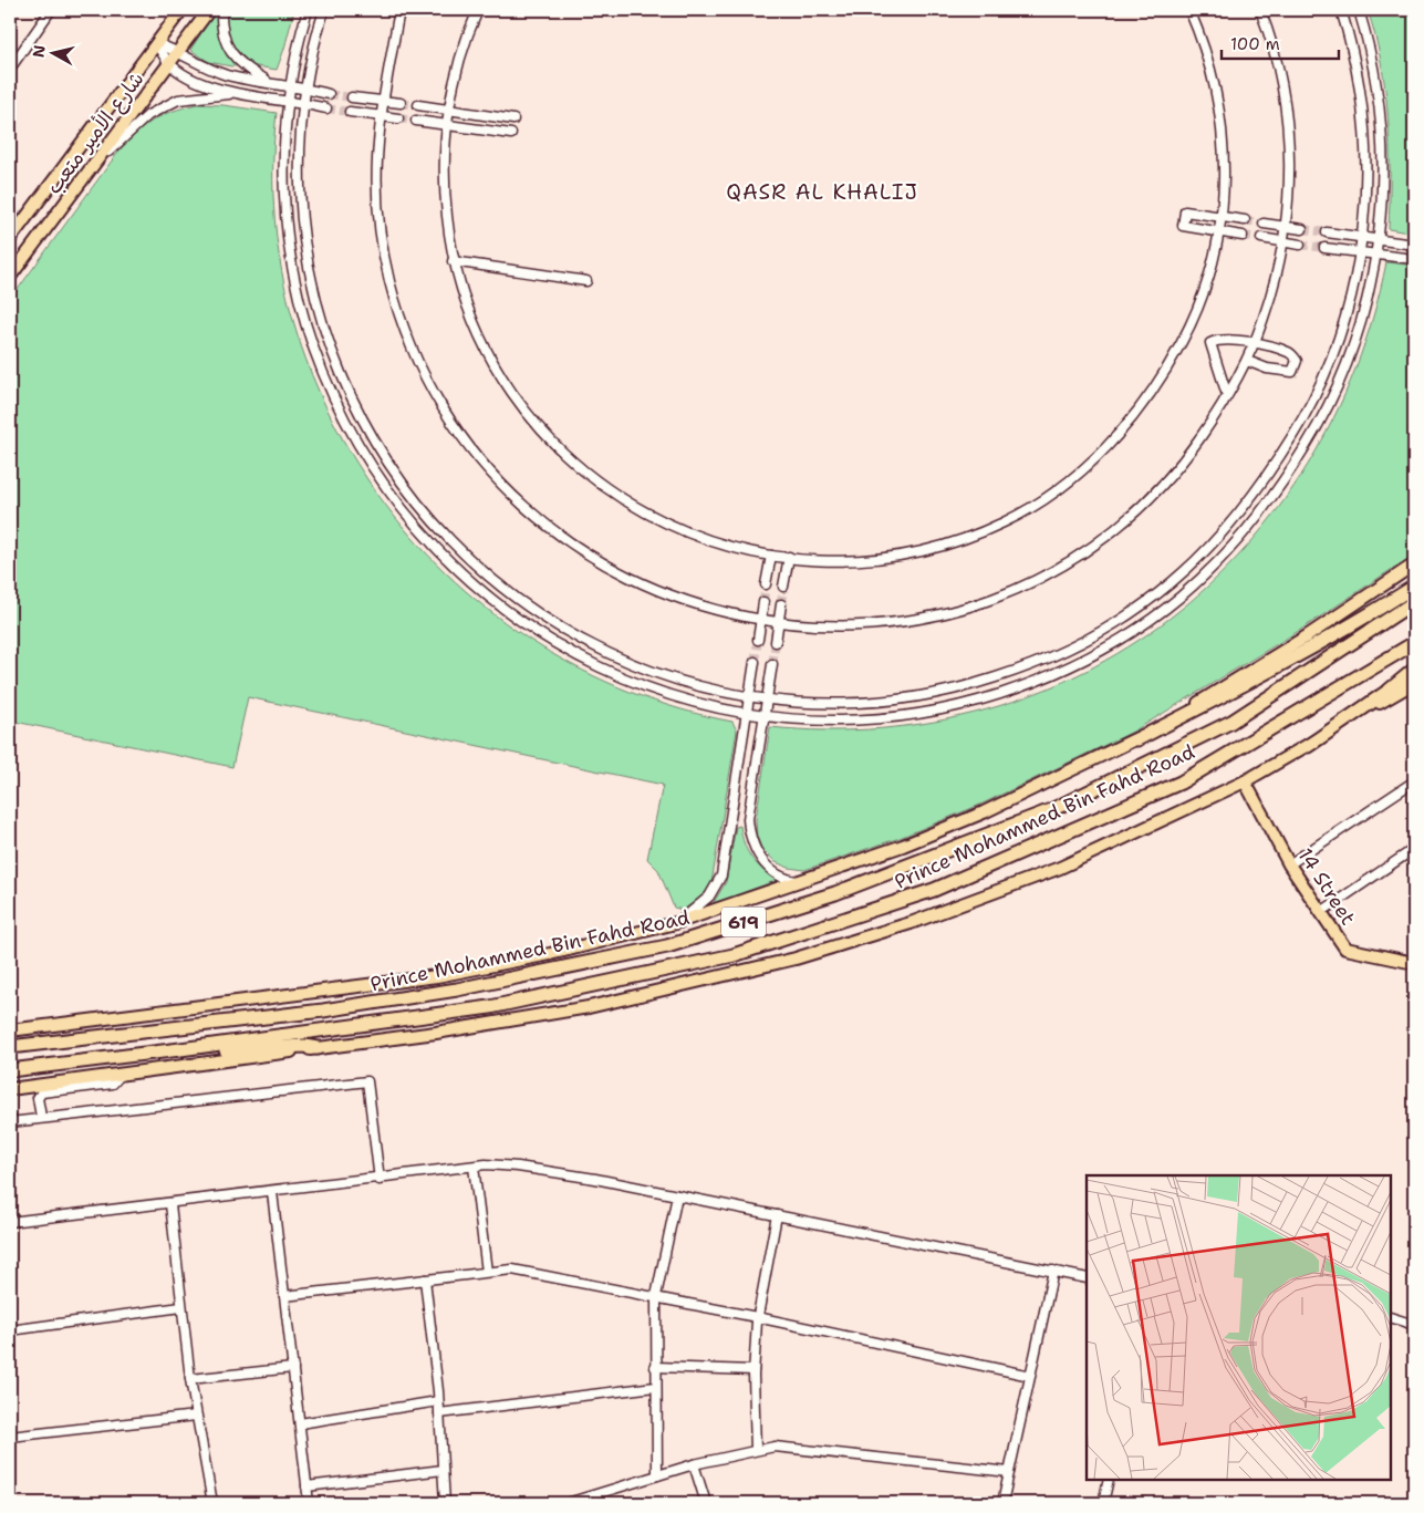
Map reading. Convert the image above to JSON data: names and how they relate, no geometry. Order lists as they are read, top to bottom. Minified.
{"streets":{"highway":["Prince Mohammed Bin Fahd Road","619"],"main road":["شارع الأمير متعب","14 Street"]},"districts":["QASR AL KHALIJ"],"scale_bar":"100 m","north":"left"}
